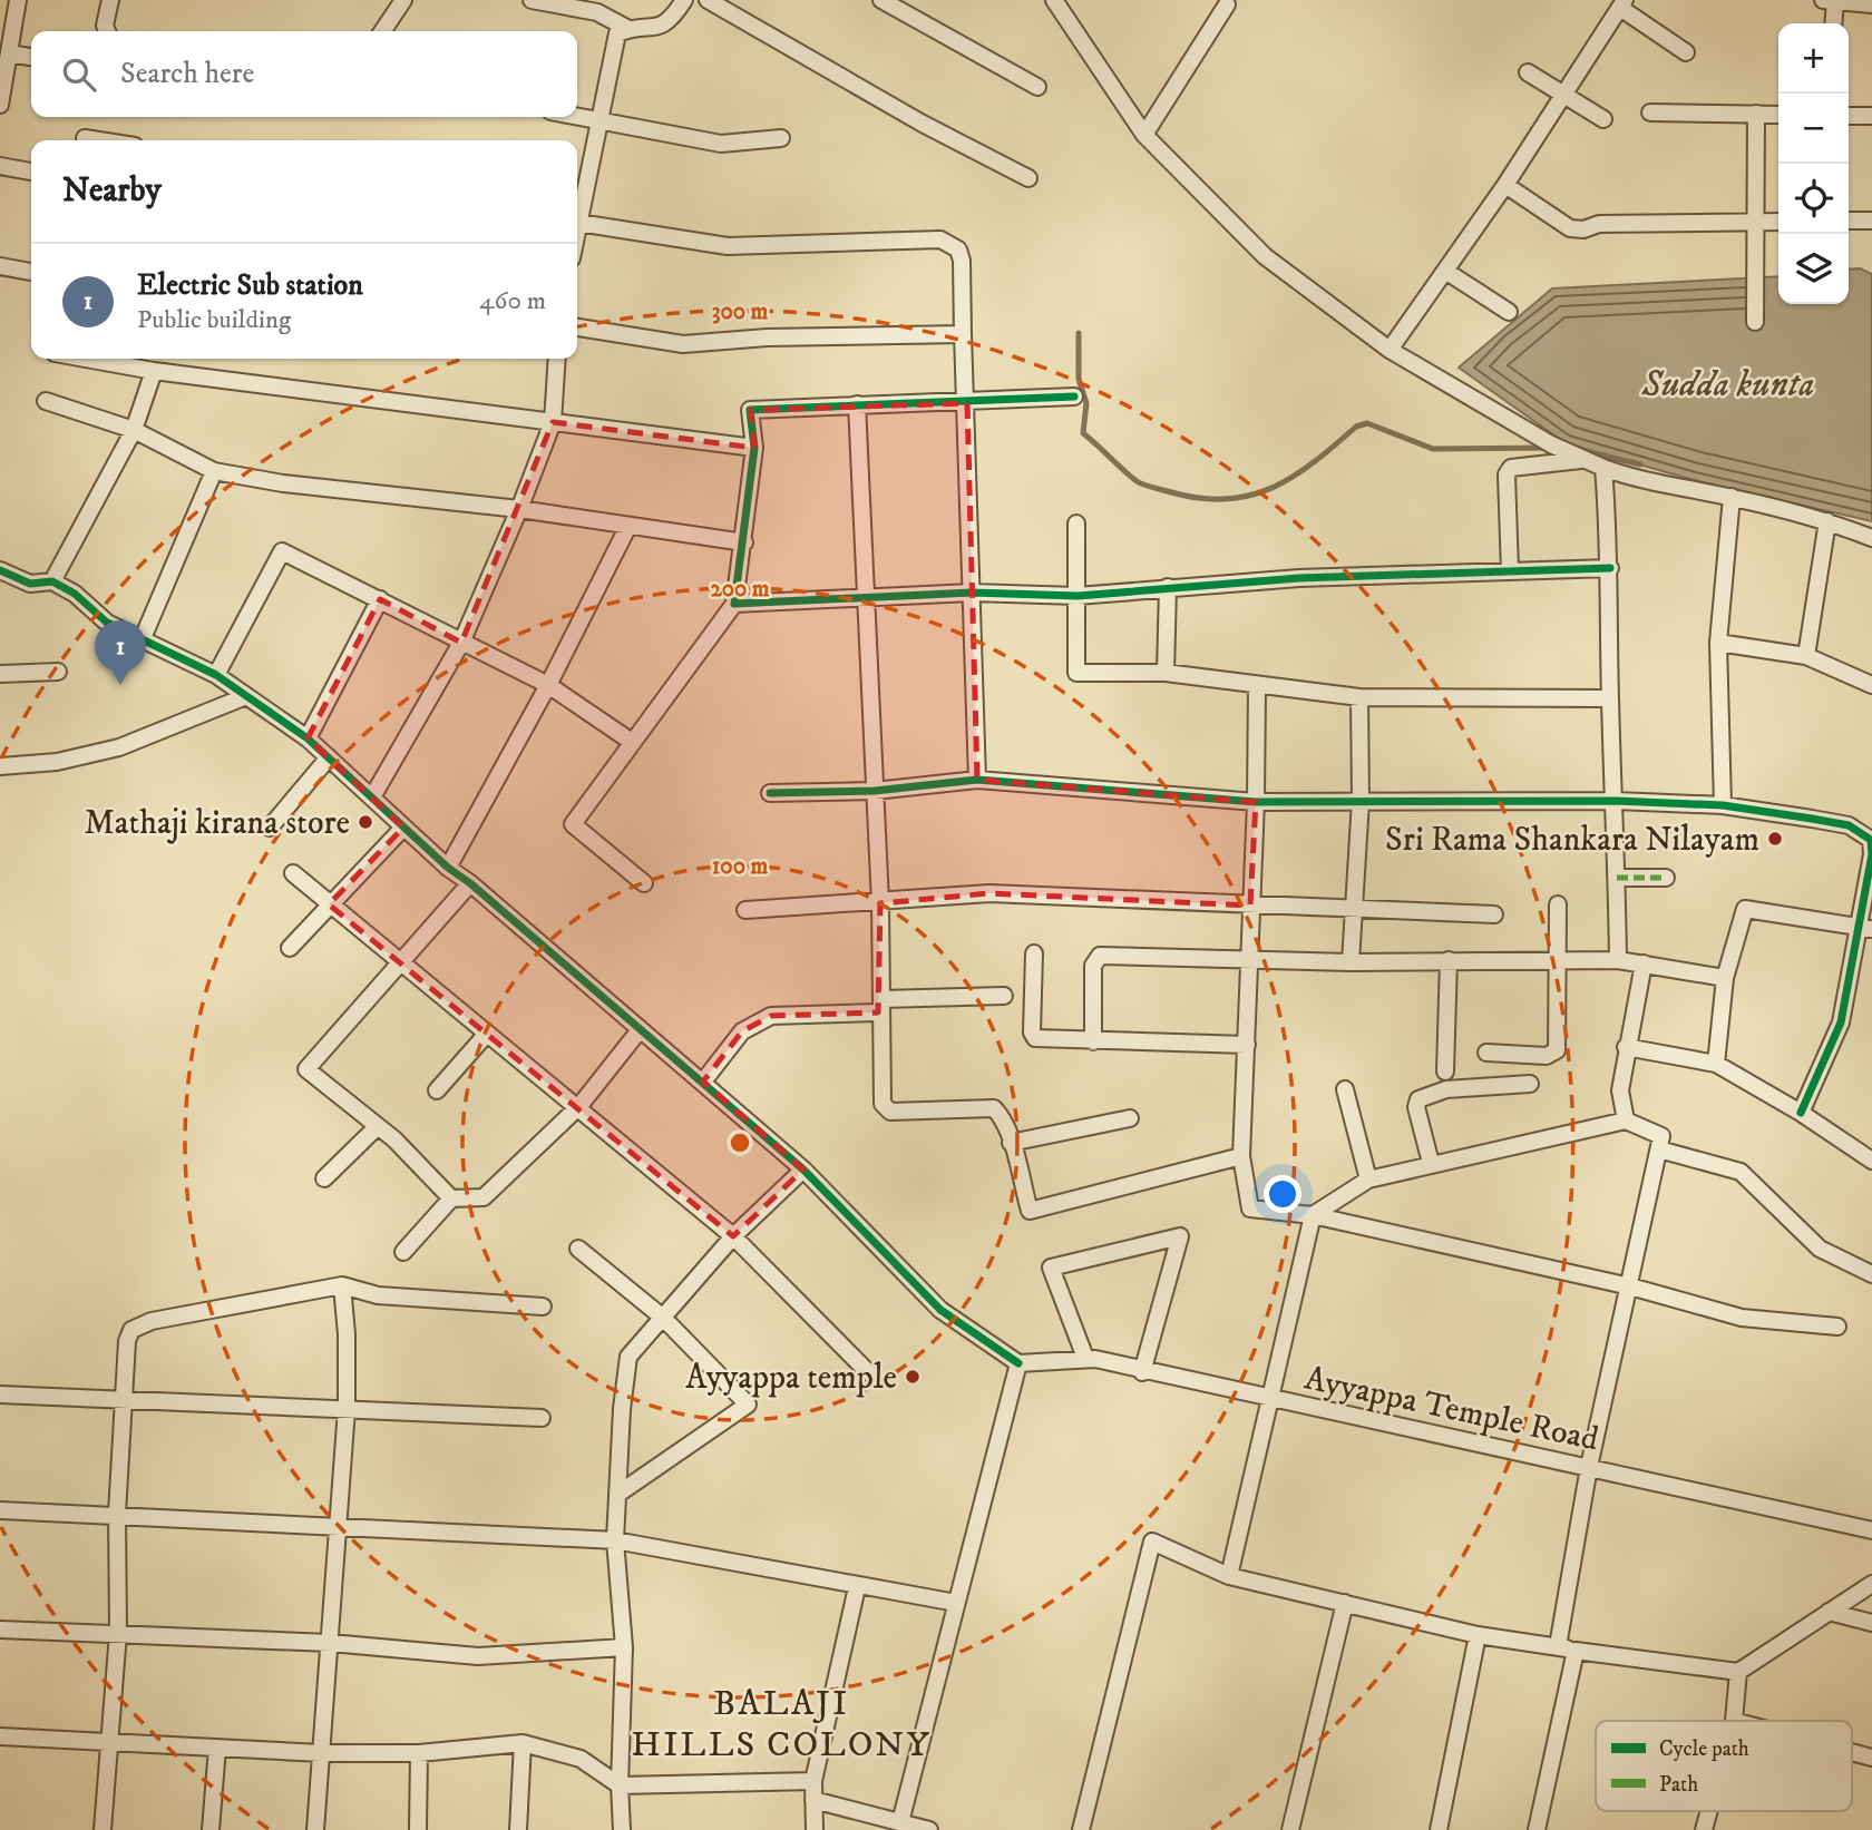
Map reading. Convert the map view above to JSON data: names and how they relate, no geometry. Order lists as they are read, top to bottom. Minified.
{"streets":{"street":["Ayyappa Temple Road"]},"districts":["BALAJI HILLS COLONY"],"water":["Sudda kunta"],"places":["Mathaji kirana store","Sri Rama Shankara Nilayam","Ayyappa temple"],"legend":["Cycle path","Path"],"page":{"map_buttons":["+","−"],"search":"Search here","heading":"Nearby","list":[{"mark":"1","name":"Electric Sub station","note":"Public building","value":"460 m"}],"pins":"1"},"rings":["300 m","200 m","100 m"]}
